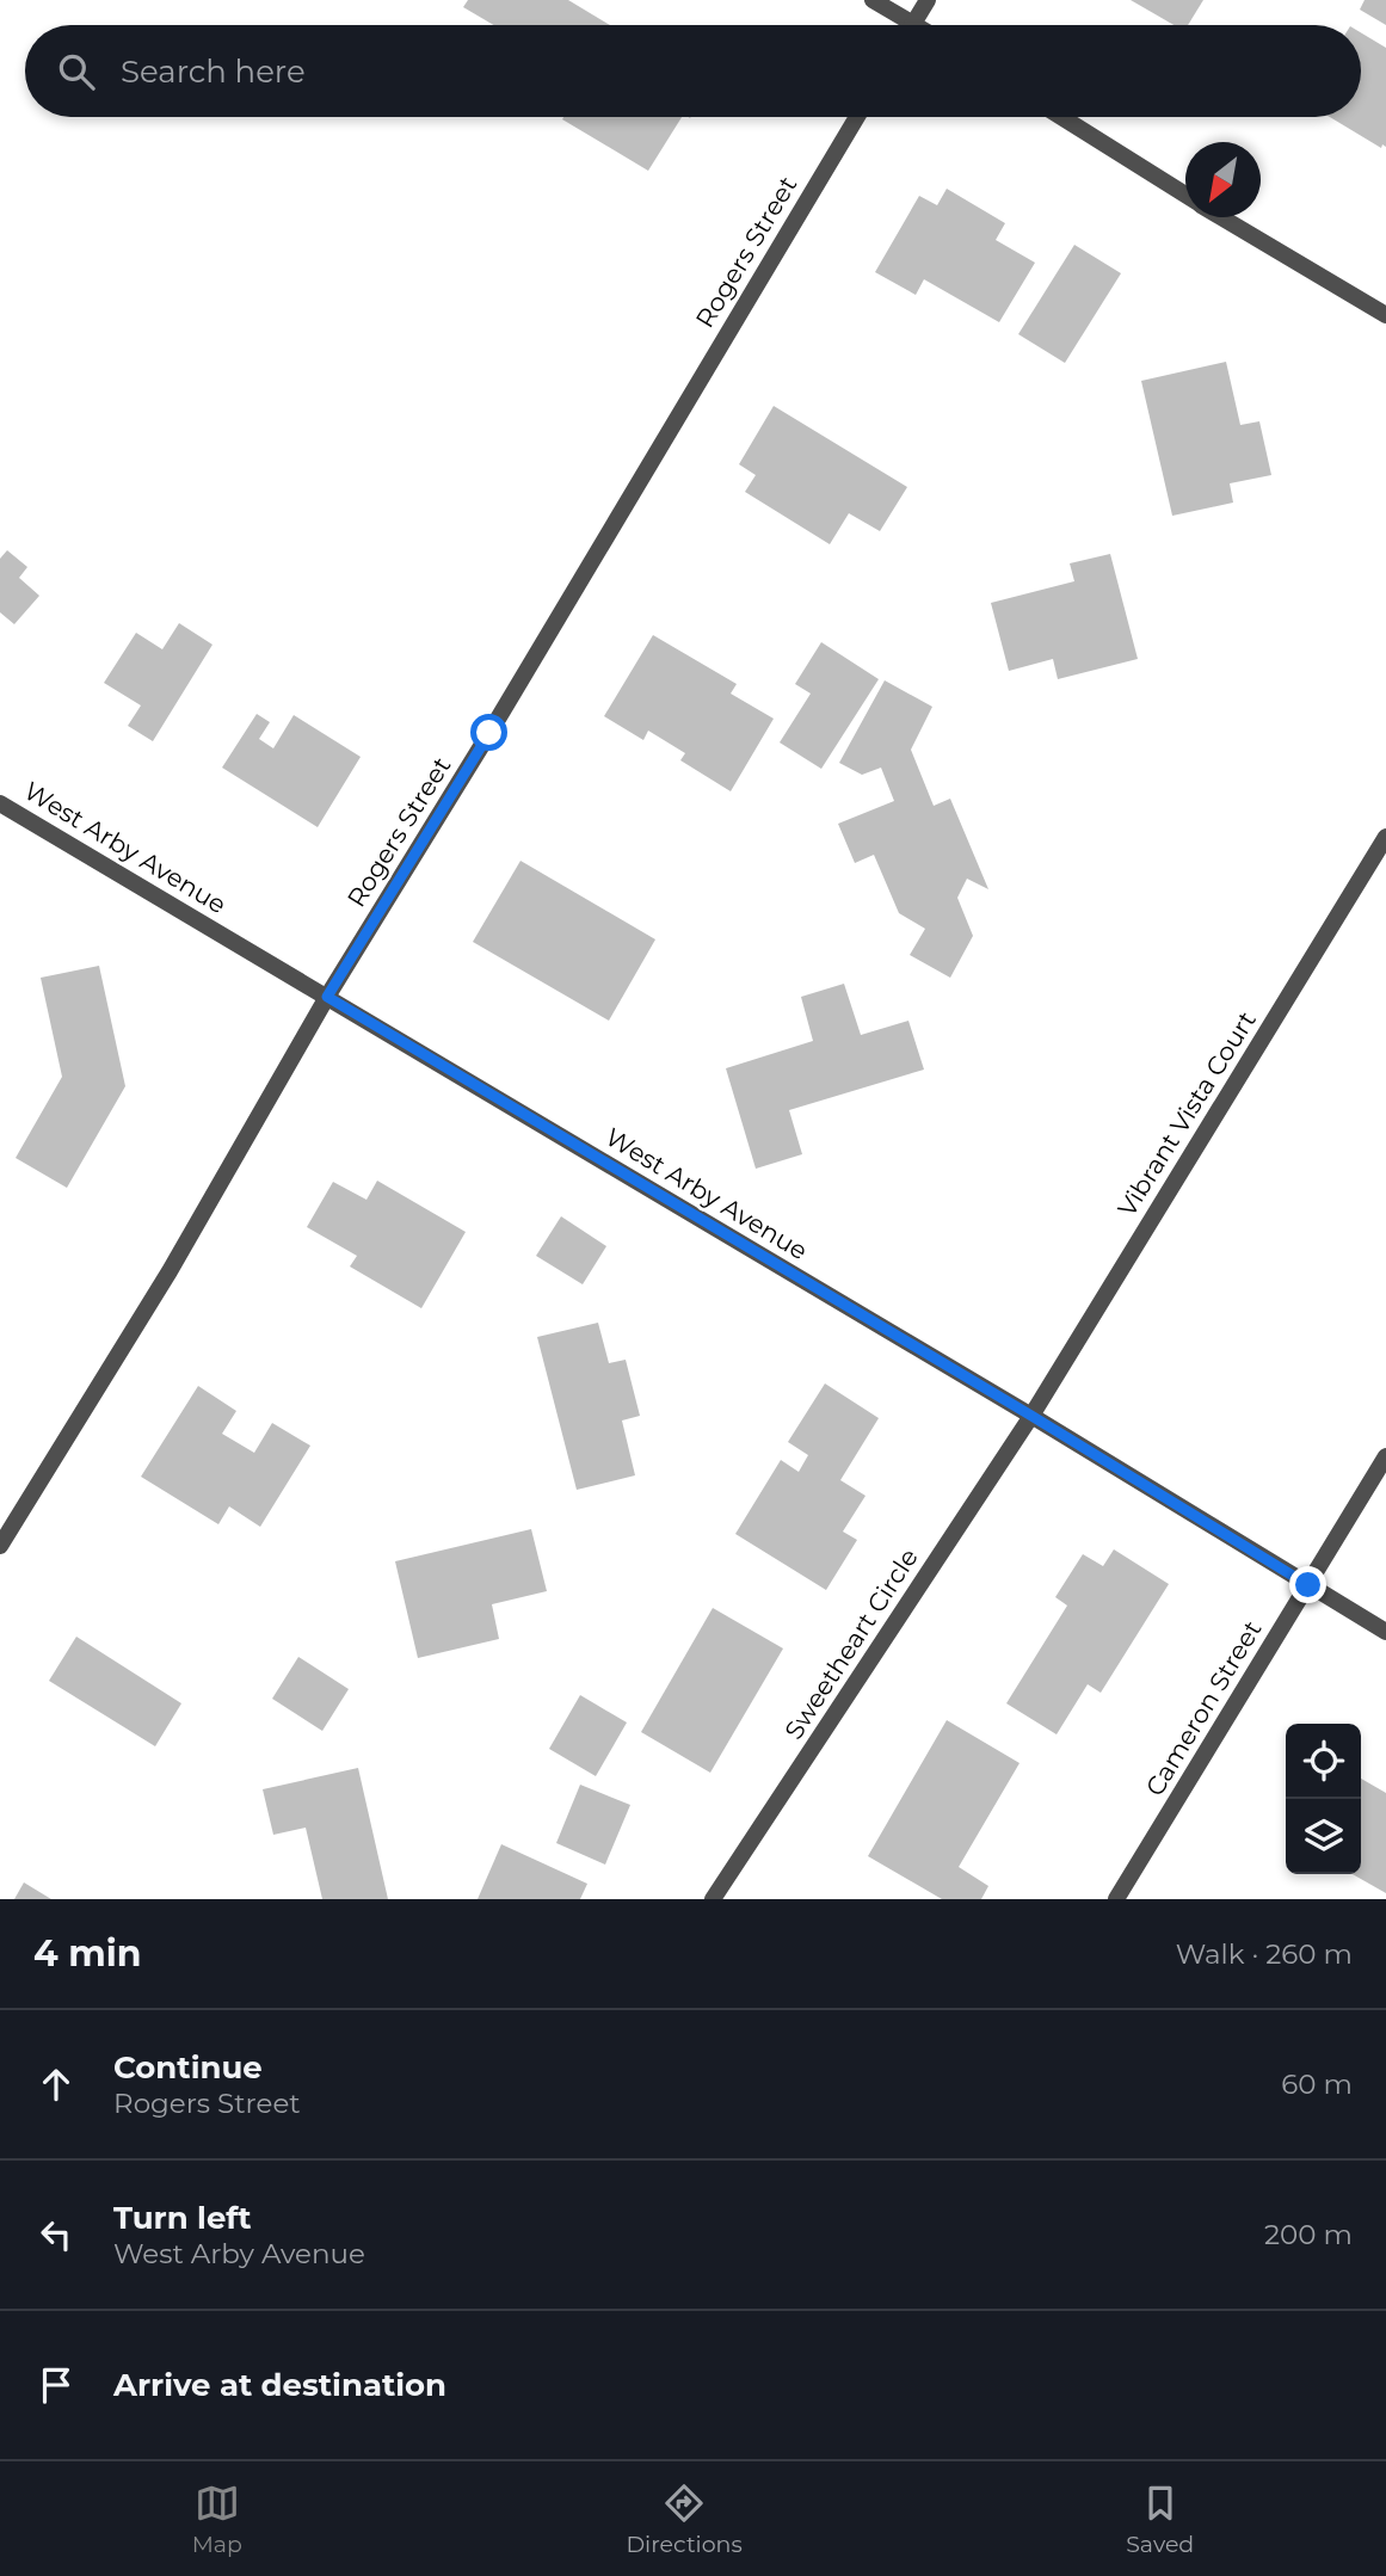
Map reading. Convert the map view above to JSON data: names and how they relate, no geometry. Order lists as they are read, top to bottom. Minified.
{"streets":{"street":["Rogers Street","West Arby Avenue","Vibrant Vista Court","Sweetheart Circle","Cameron Street"]},"crossings":[["Rogers Street","West Arby Avenue"],["West Arby Avenue","Vibrant Vista Court"],["West Arby Avenue","Sweetheart Circle"],["West Arby Avenue","Cameron Street"],["Vibrant Vista Court","Sweetheart Circle"]],"north":"bottom left","page":{"search":"Search here","heading":["4 min","Walk · 260 m"],"list":[["Continue","Rogers Street","60 m"],["Turn left","West Arby Avenue","200 m"],"Arrive at destination"],"nav":["Map","Directions","Saved"]}}
